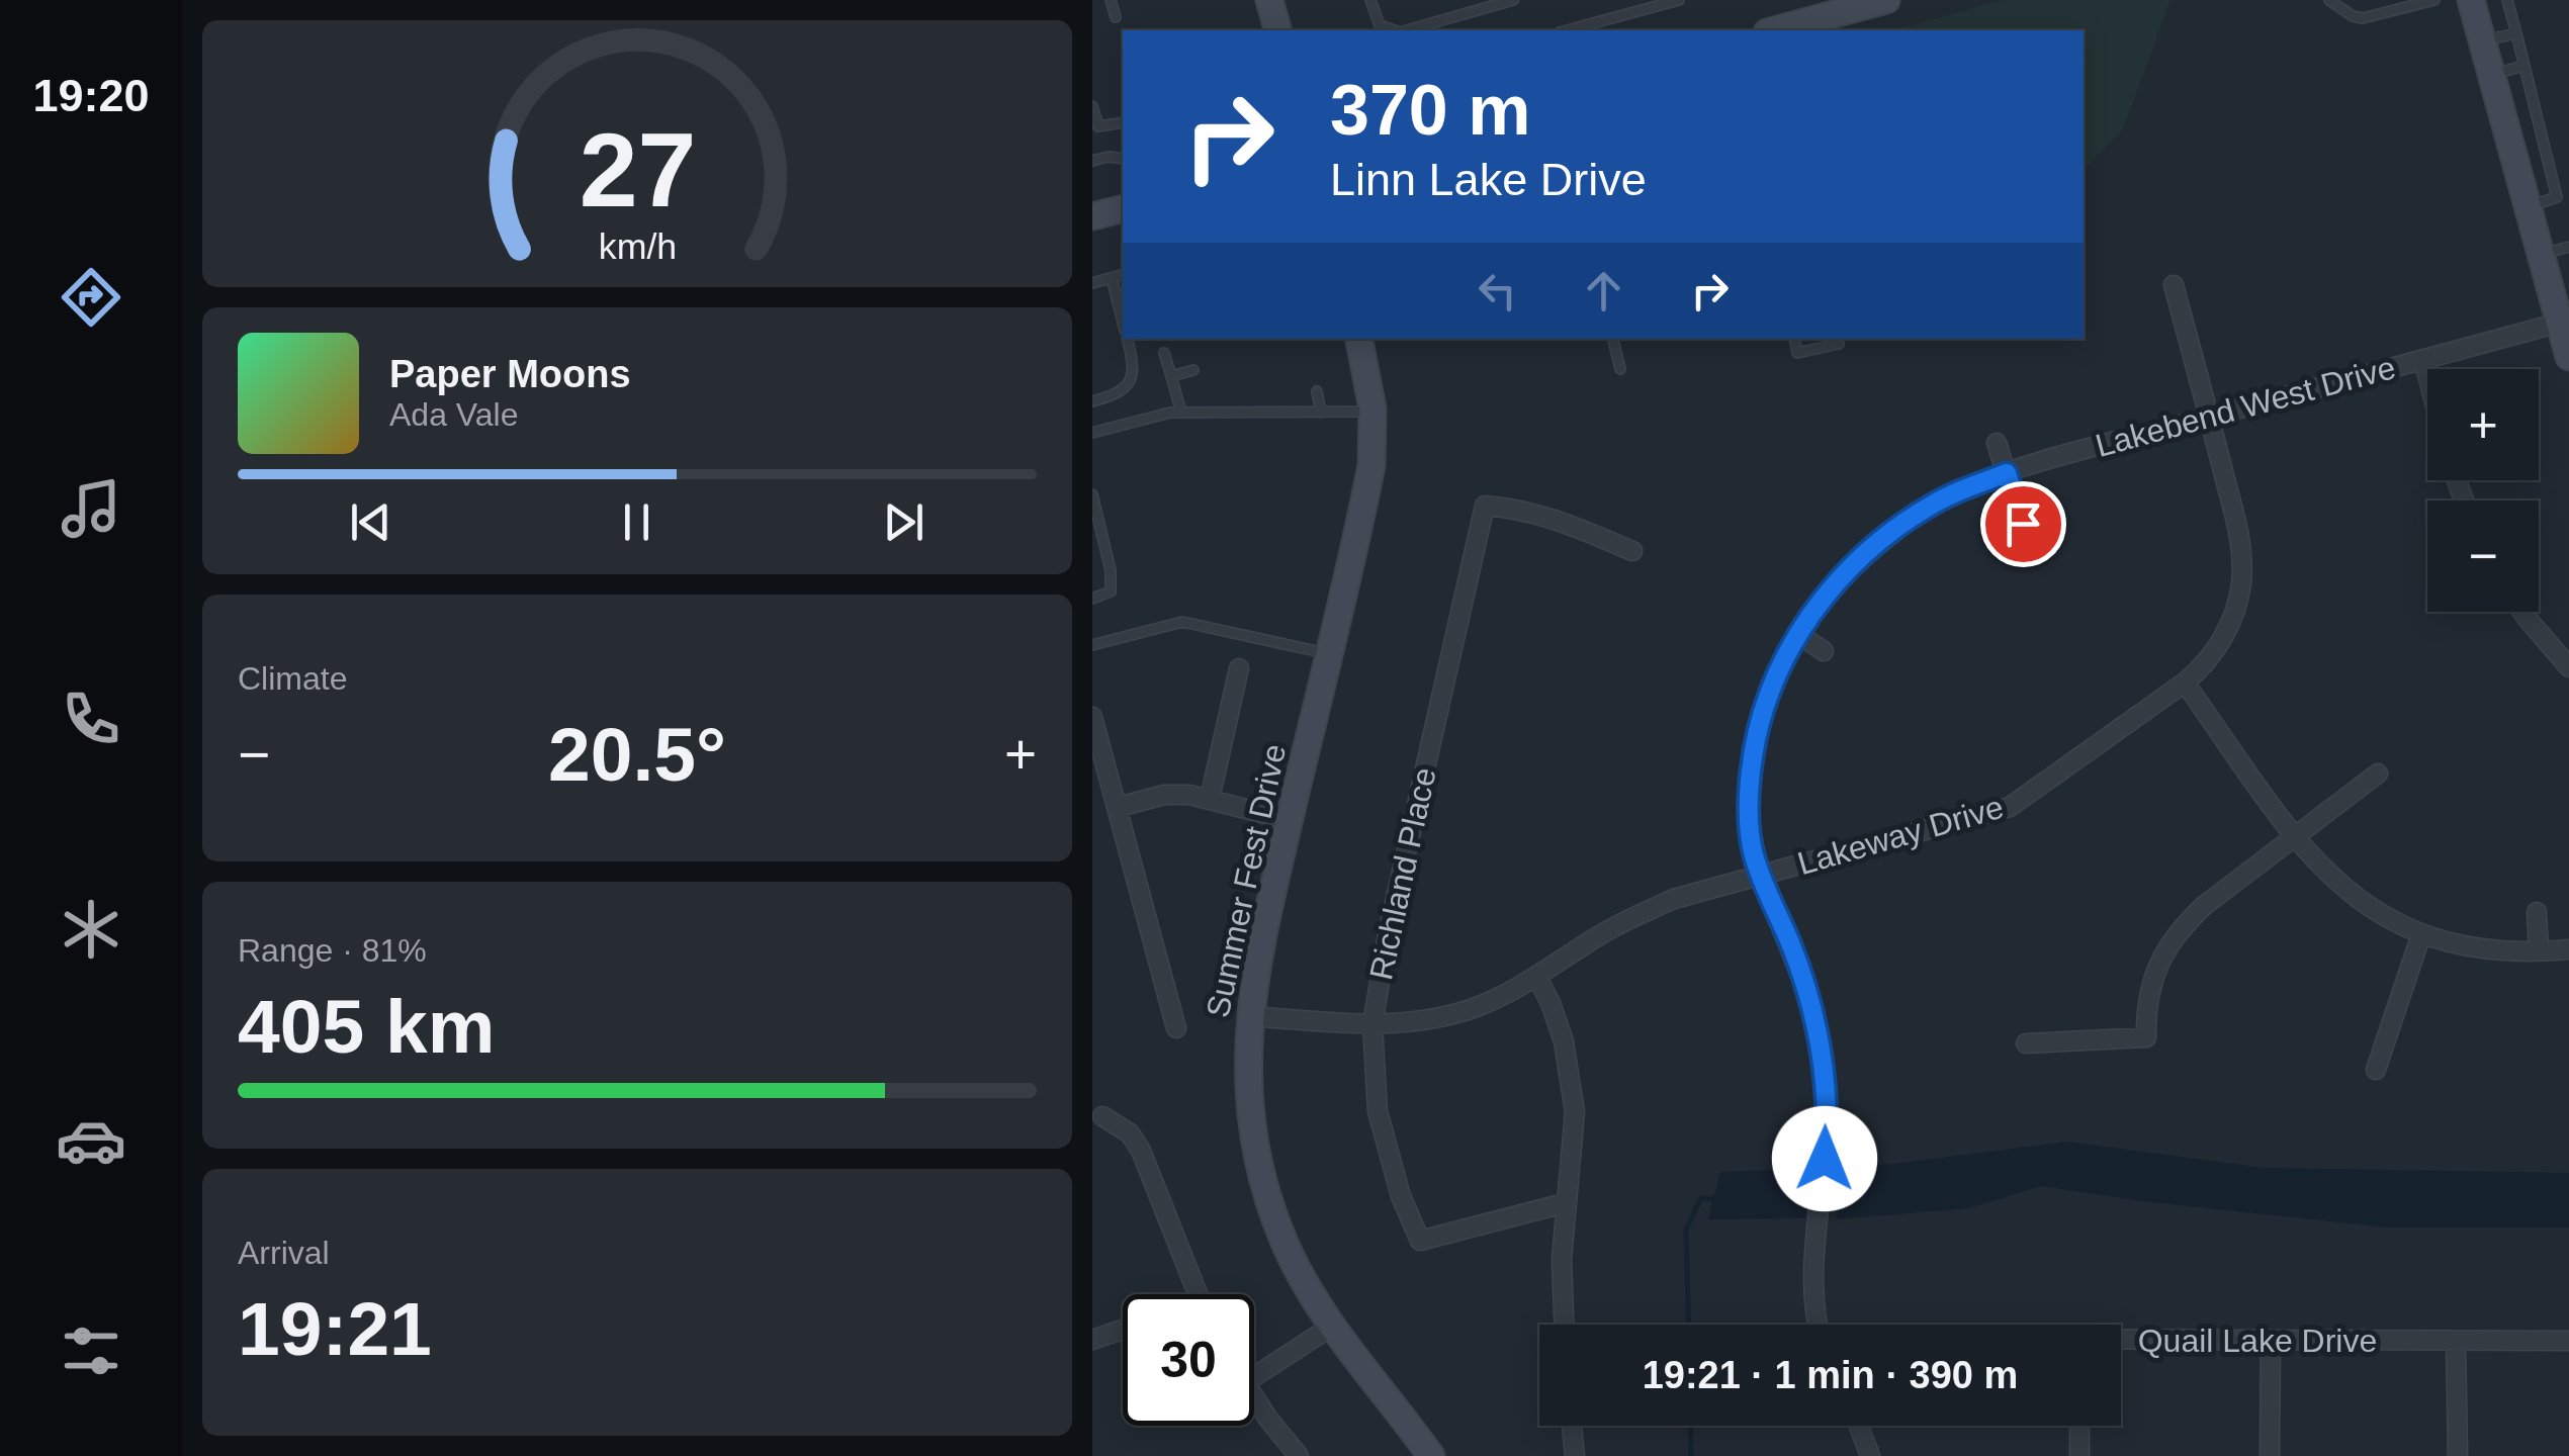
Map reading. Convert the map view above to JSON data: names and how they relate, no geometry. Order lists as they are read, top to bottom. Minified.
{"streets":{"street":["Lakebend West Drive","Lakeway Drive","Richland Place","Summer Fest Drive","Quail Lake Drive"]},"crossings":[["Lakebend West Drive","Lakeway Drive"],["Lakeway Drive","Richland Place"],["Lakeway Drive","Summer Fest Drive"]],"page":{"tabs":"19:20","turn":["370 m","Linn Lake Drive"],"song":["Paper Moons","Ada Vale"],"map_buttons":["+","−"],"tile":["Climate",["Range · 81%","405 km"],["Arrival","19:21"]],"heat":["−","20.5°","+"],"limit":"30","trip":"19:21 · 1 min · 390 m","gauge":["27","km/h"]}}
